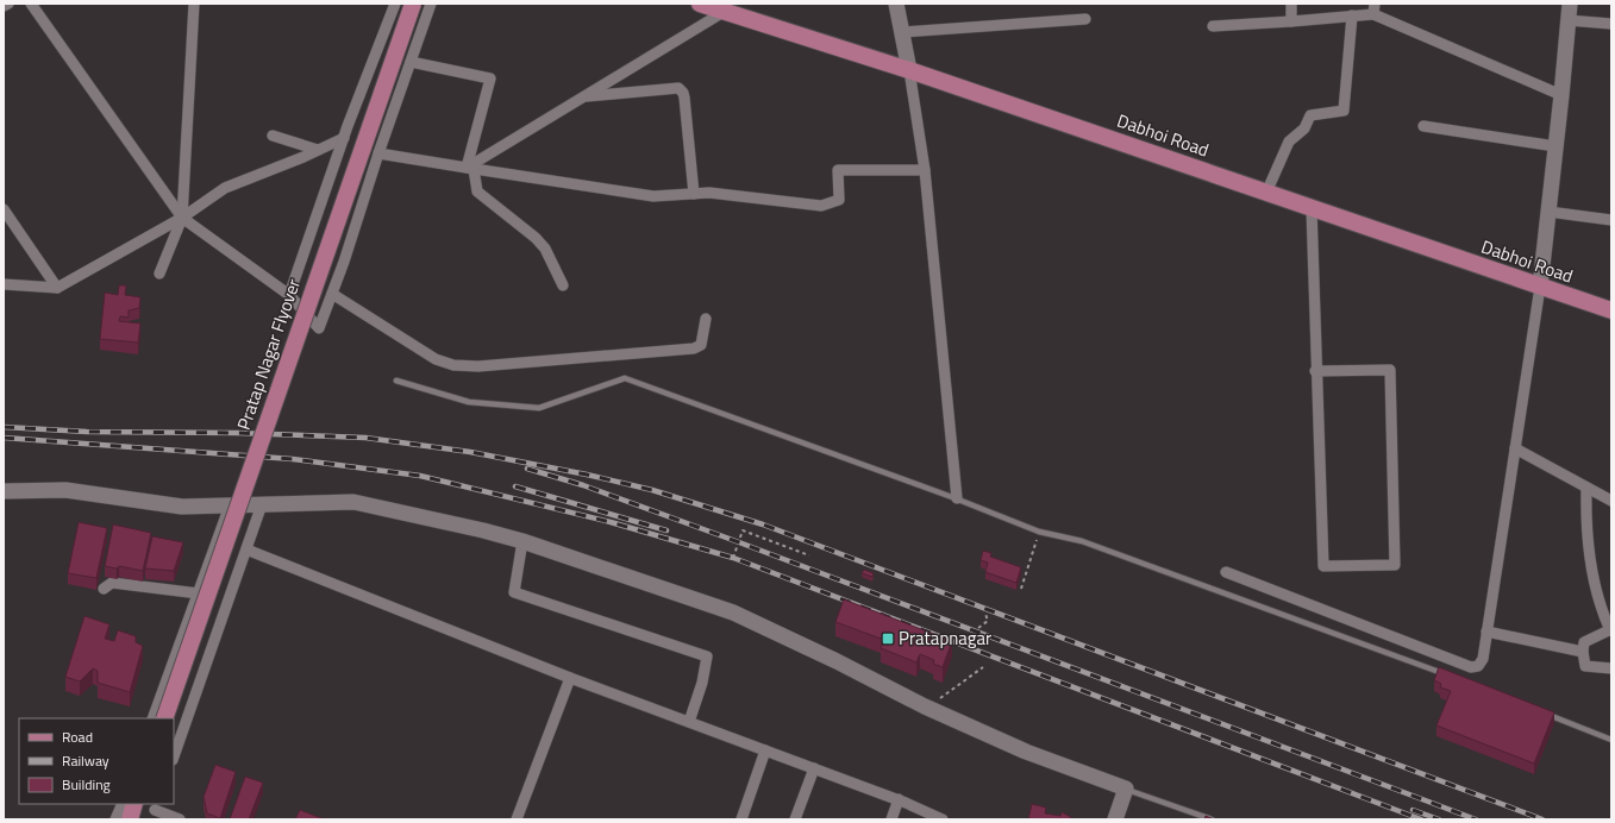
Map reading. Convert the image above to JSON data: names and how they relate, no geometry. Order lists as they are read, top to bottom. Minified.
{"streets":{"main road":["Dabhoi Road","Pratap Nagar Flyover"]},"places":{"transit":["Pratapnagar"]},"legend":["Road","Railway","Building"]}
